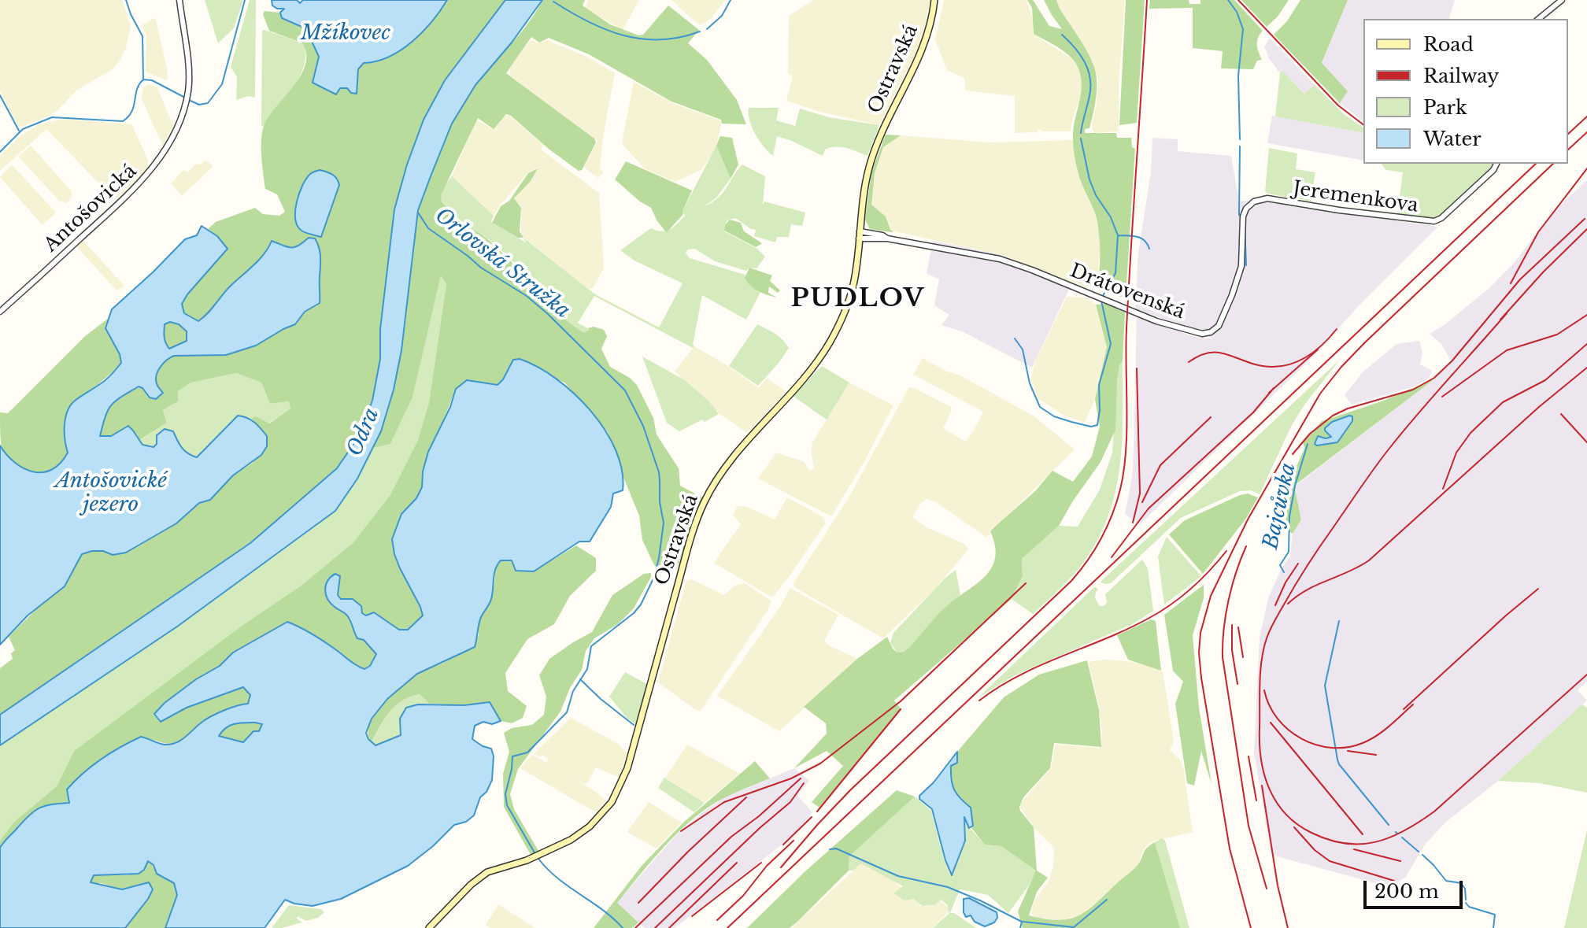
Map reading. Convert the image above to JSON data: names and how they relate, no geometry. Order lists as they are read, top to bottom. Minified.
{"streets":{"main road":["Ostravská"],"street":["Jeremenkova","Antošovická","Drátovenská"]},"crossings":[["Ostravská","Drátovenská"],["Jeremenkova","Drátovenská"]],"districts":["PUDLOV"],"water":["Mžíkovec","Orlovská Stružka","Odra","Antošovické jezero","Bajcůvka"],"legend":["Road","Railway","Park","Water"],"scale_bar":"200 m"}
